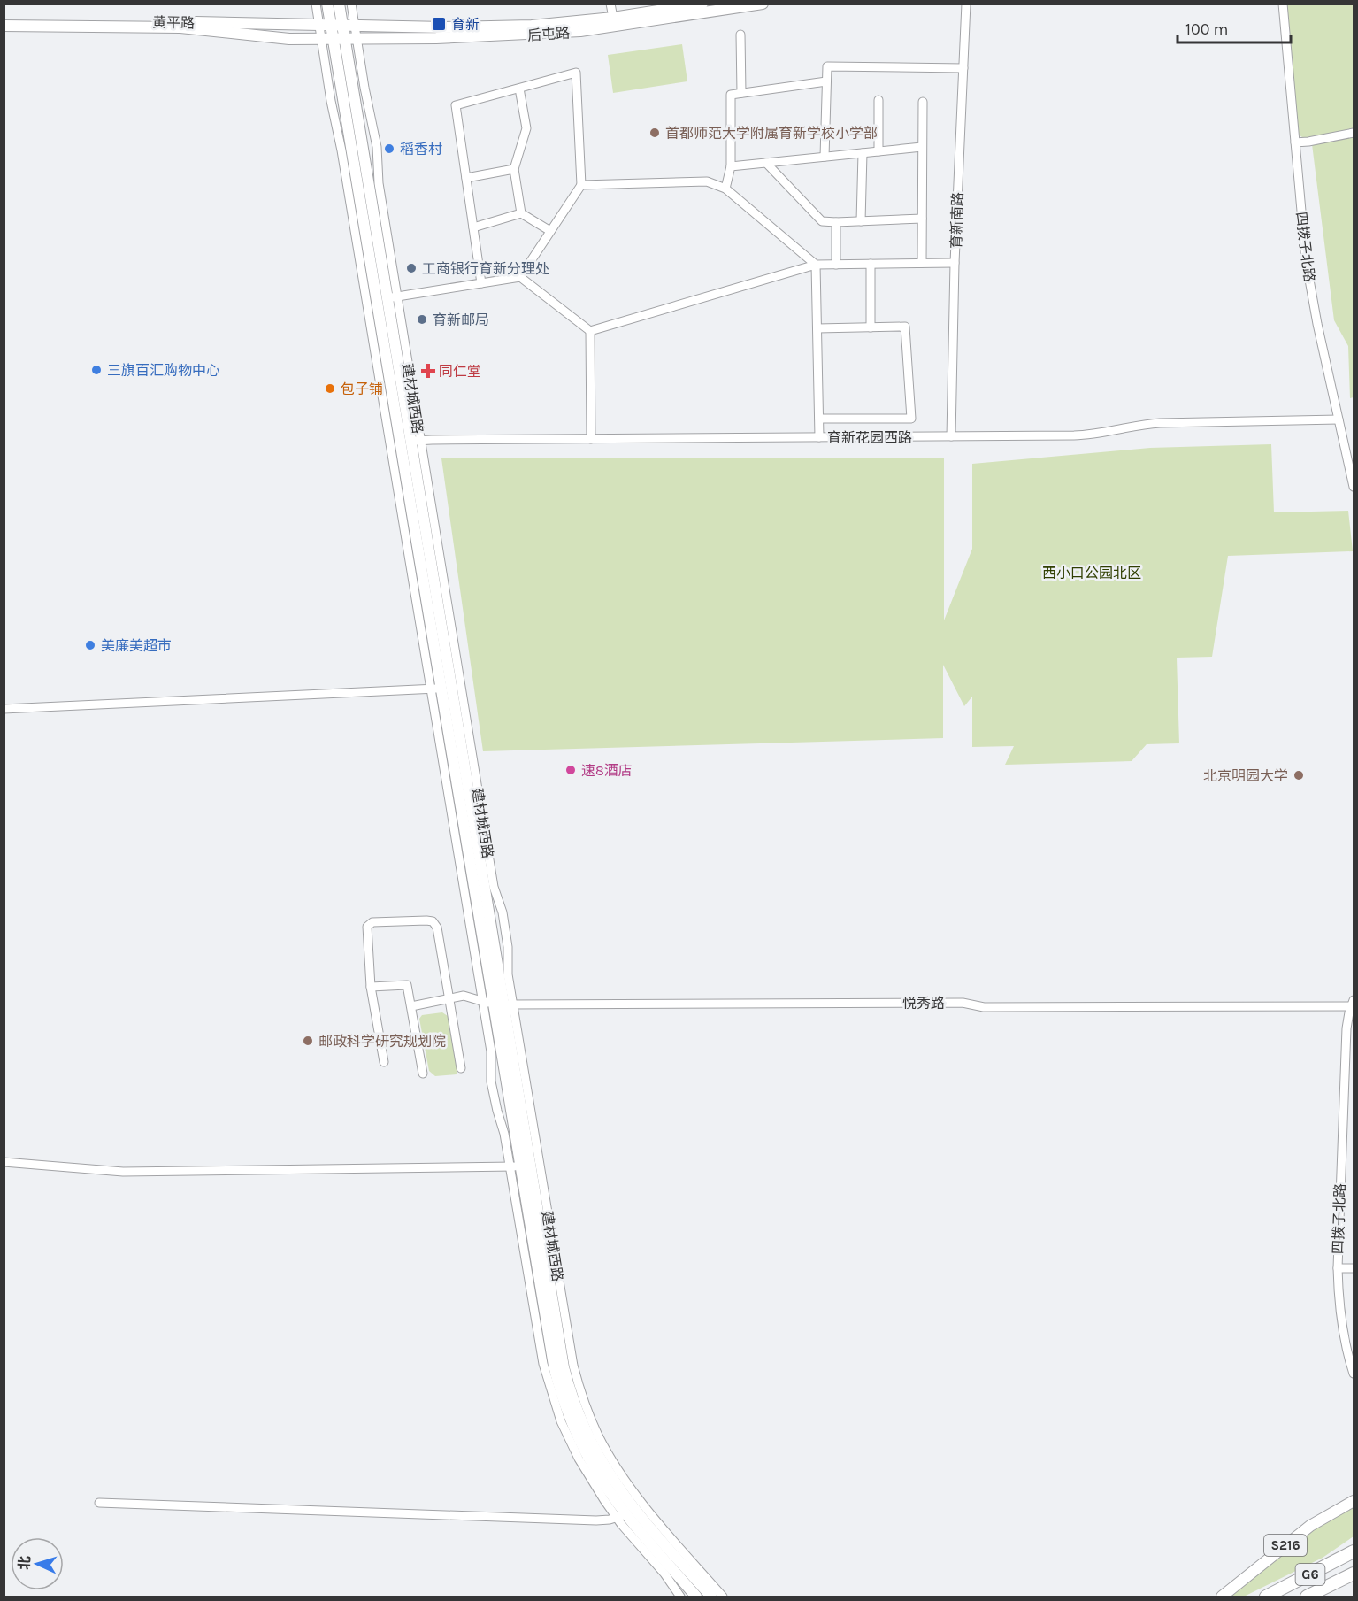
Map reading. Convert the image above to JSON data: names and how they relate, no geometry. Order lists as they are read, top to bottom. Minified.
{"streets":{"highway":["G6"],"main road":["黄平路","后屯路","建材城西路","S216"],"street":["育新南路","四拨子北路","育新花园西路","悦秀路"]},"crossings":[["黄平路","后屯路"],["黄平路","建材城西路"],["后屯路","建材城西路"],["育新南路","育新花园西路"],["四拨子北路","育新花园西路"],["四拨子北路","悦秀路"],["建材城西路","育新花园西路"],["建材城西路","悦秀路"]],"parks":["西小口公园北区"],"places":{"transit":["育新"],"other":["首都师范大学附属育新学校小学部","稻香村","工商银行育新分理处","育新邮局","三旗百汇购物中心","包子铺","美廉美超市","速8酒店","北京明园大学","邮政科学研究规划院"],"health":["同仁堂"]},"scale_bar":"100 m","north":"left"}
